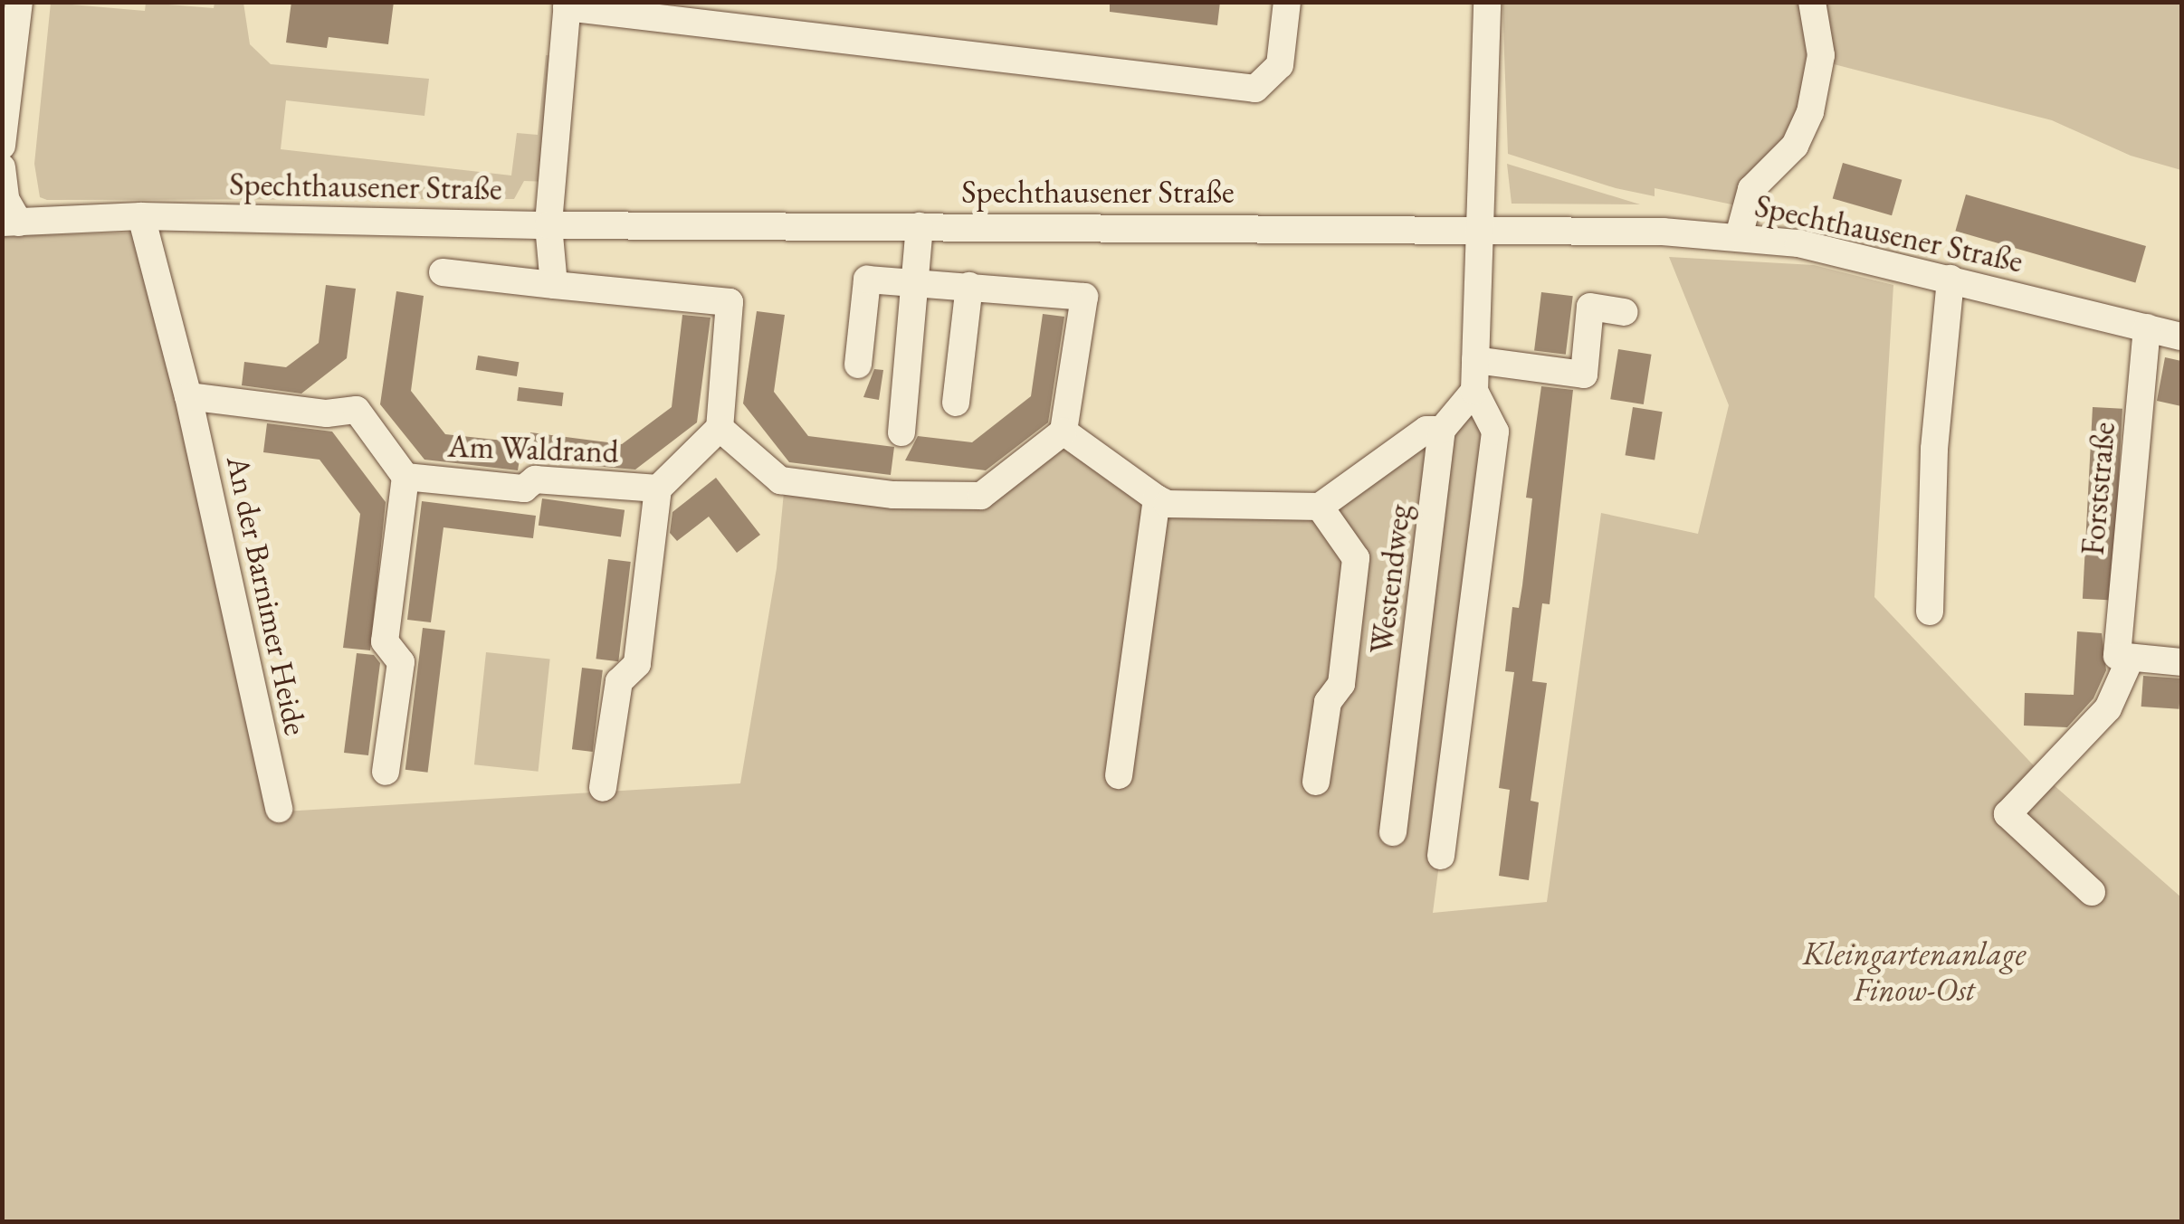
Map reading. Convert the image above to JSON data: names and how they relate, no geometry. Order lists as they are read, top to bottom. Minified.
{"streets":{"street":["Spechthausener Straße","Am Waldrand","Forststraße","Westendweg","An der Barnimer Heide"]},"crossings":[["Spechthausener Straße","Forststraße"],["Spechthausener Straße","An der Barnimer Heide"],["Am Waldrand","An der Barnimer Heide"]],"parks":["Kleingartenanlage Finow-Ost"]}
